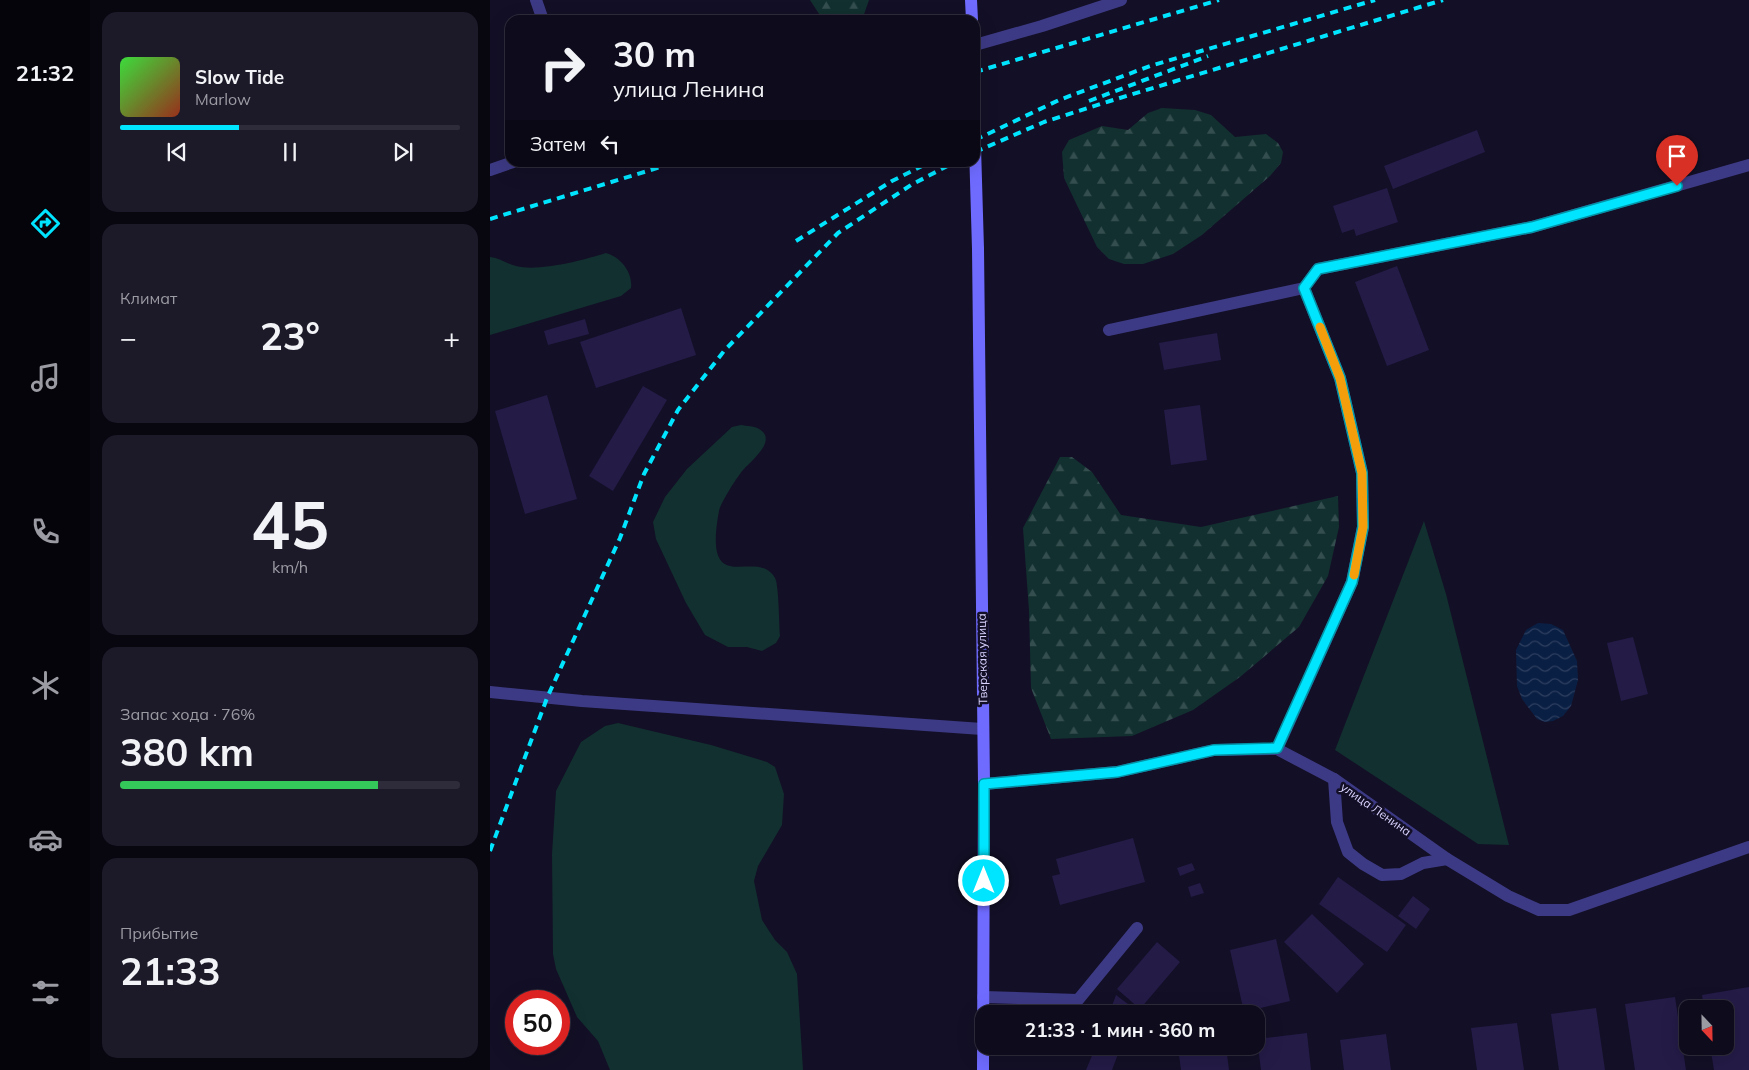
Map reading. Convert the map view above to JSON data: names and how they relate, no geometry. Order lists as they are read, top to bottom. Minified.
{"streets":{"main road":["Тверская улица"],"street":["улица Ленина"]},"north":"bottom","page":{"tabs":"21:32","turn":["30 m","улица Ленина"],"song":["Slow Tide","Marlow"],"then":"Затем","tile":["Климат",["45","km/h"],["Запас хода · 76%","380 km"],["Прибытие","21:33"]],"heat":["−","23°","+"],"limit":"50","trip":"21:33 · 1 мин · 360 m"}}
